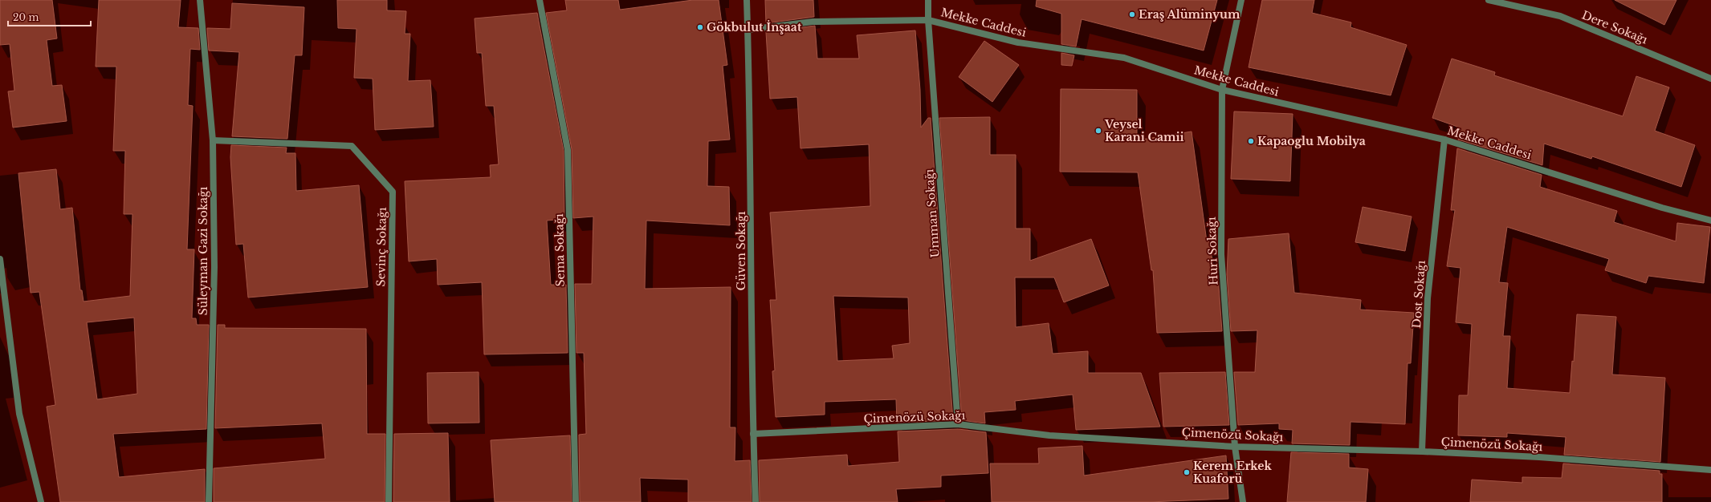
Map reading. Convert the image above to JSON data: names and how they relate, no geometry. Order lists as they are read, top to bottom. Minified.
{"streets":{"street":["Mekke Caddesi","Dere Sokağı","Umman Sokağı","Sevinç Sokağı","Sema Sokağı","Süleyman Gazi Sokağı","Güven Sokağı","Huri Sokağı","Dost Sokağı","Çimenözü Sokağı"]},"crossings":[["Mekke Caddesi","Umman Sokağı"],["Mekke Caddesi","Güven Sokağı"],["Mekke Caddesi","Huri Sokağı"],["Mekke Caddesi","Dost Sokağı"],["Umman Sokağı","Çimenözü Sokağı"],["Sevinç Sokağı","Süleyman Gazi Sokağı"],["Güven Sokağı","Çimenözü Sokağı"],["Huri Sokağı","Çimenözü Sokağı"],["Dost Sokağı","Çimenözü Sokağı"]],"places":["Eraş Alüminyum","Gökbulut İnşaat","Veysel Karani Camii","Kapaoglu Mobilya","Kerem Erkek Kuaforü"],"scale_bar":"20 m"}
